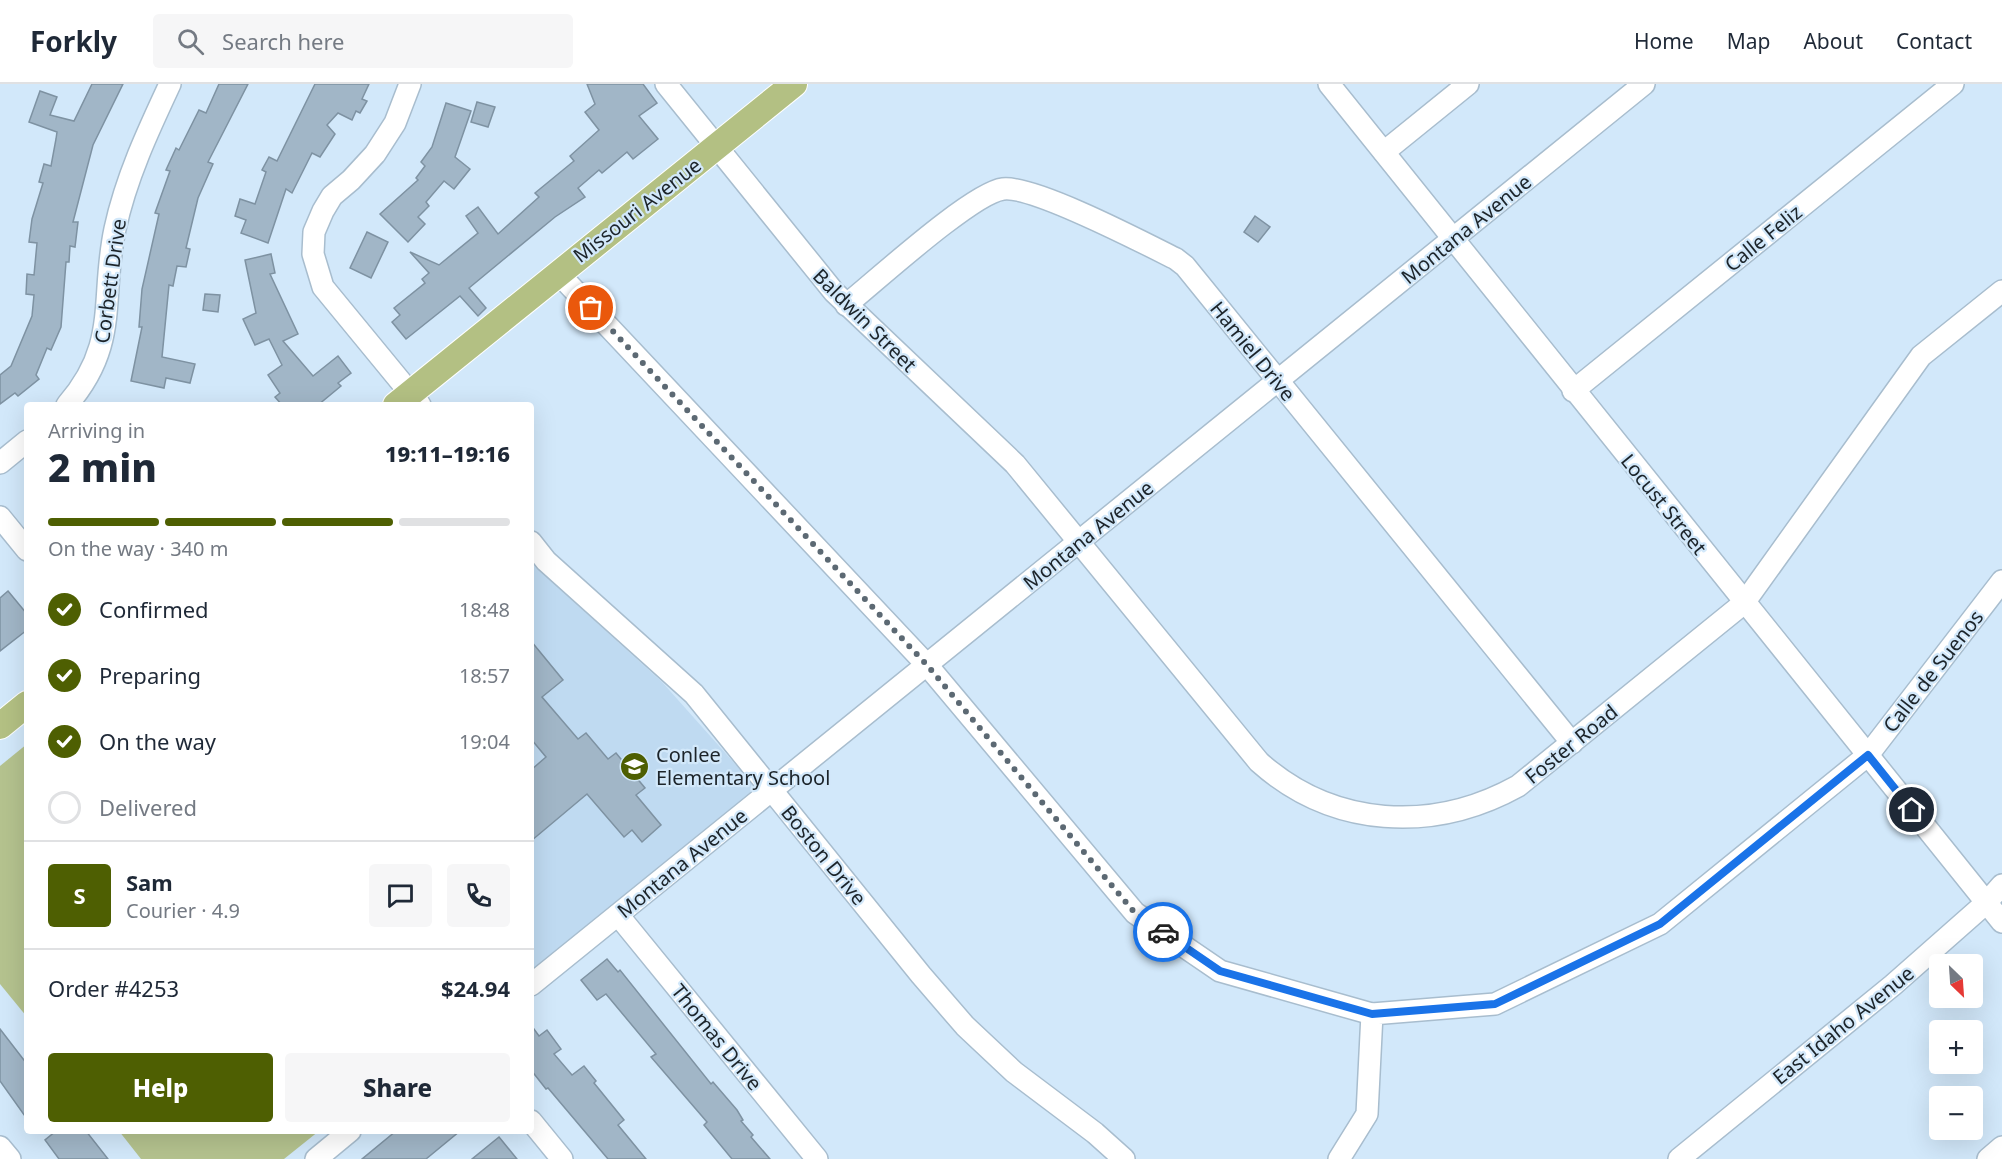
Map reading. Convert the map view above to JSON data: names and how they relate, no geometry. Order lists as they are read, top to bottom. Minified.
{"streets":{"main road":["Missouri Avenue"],"street":["Montana Avenue","Calle Feliz","Corbett Drive","Baldwin Street","Hamiel Drive","Locust Street","Calle de Suenos","Foster Road","Boston Drive","East Idaho Avenue","Thomas Drive"]},"crossings":[["Missouri Avenue","Baldwin Street"],["Montana Avenue","Baldwin Street"],["Montana Avenue","Hamiel Drive"],["Montana Avenue","Locust Street"],["Montana Avenue","Foster Road"],["Montana Avenue","Boston Drive"],["Montana Avenue","Thomas Drive"],["Calle Feliz","Locust Street"],["Baldwin Street","Hamiel Drive"],["Baldwin Street","Foster Road"],["Hamiel Drive","Foster Road"],["Locust Street","Calle de Suenos"],["Locust Street","Foster Road"],["Locust Street","East Idaho Avenue"]],"places":{"school or university":["Conlee Elementary School"]},"north":"bottom right","page":{"header":"Forkly","search":"Search here","nav":["Home","Map","About","Contact"],"heading":["2 min","Arriving in","19:11–19:16"],"panel":["Sam","Courier · 4.9","Order #4253","$24.94"],"bar":"On the way · 340 m","list":[["Confirmed","18:48"],["Preparing","18:57"],["On the way","19:04"],"Delivered"],"round":"S","map_buttons":["+","−"],"buttons":["Help","Share"]}}
